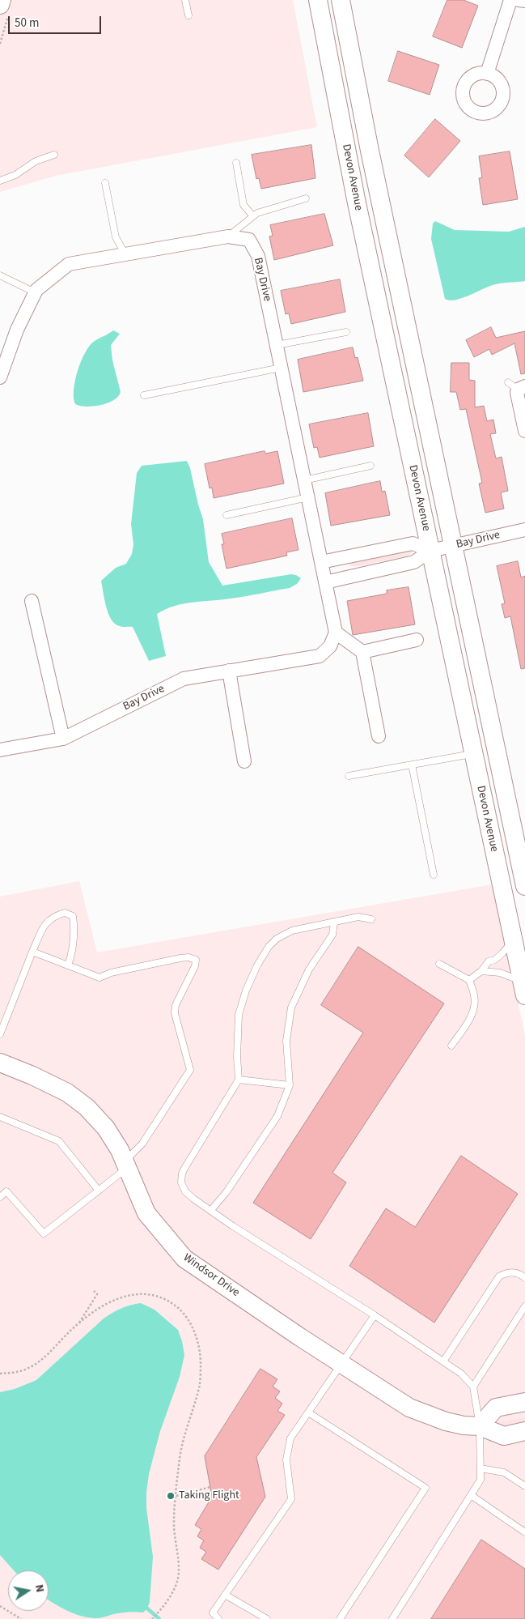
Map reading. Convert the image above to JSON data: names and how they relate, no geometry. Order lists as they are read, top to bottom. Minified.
{"streets":{"main road":["Devon Avenue","Windsor Drive"],"street":["Bay Drive"]},"crossings":[["Devon Avenue","Bay Drive"]],"places":["Taking Flight"],"scale_bar":"50 m","north":"right"}
